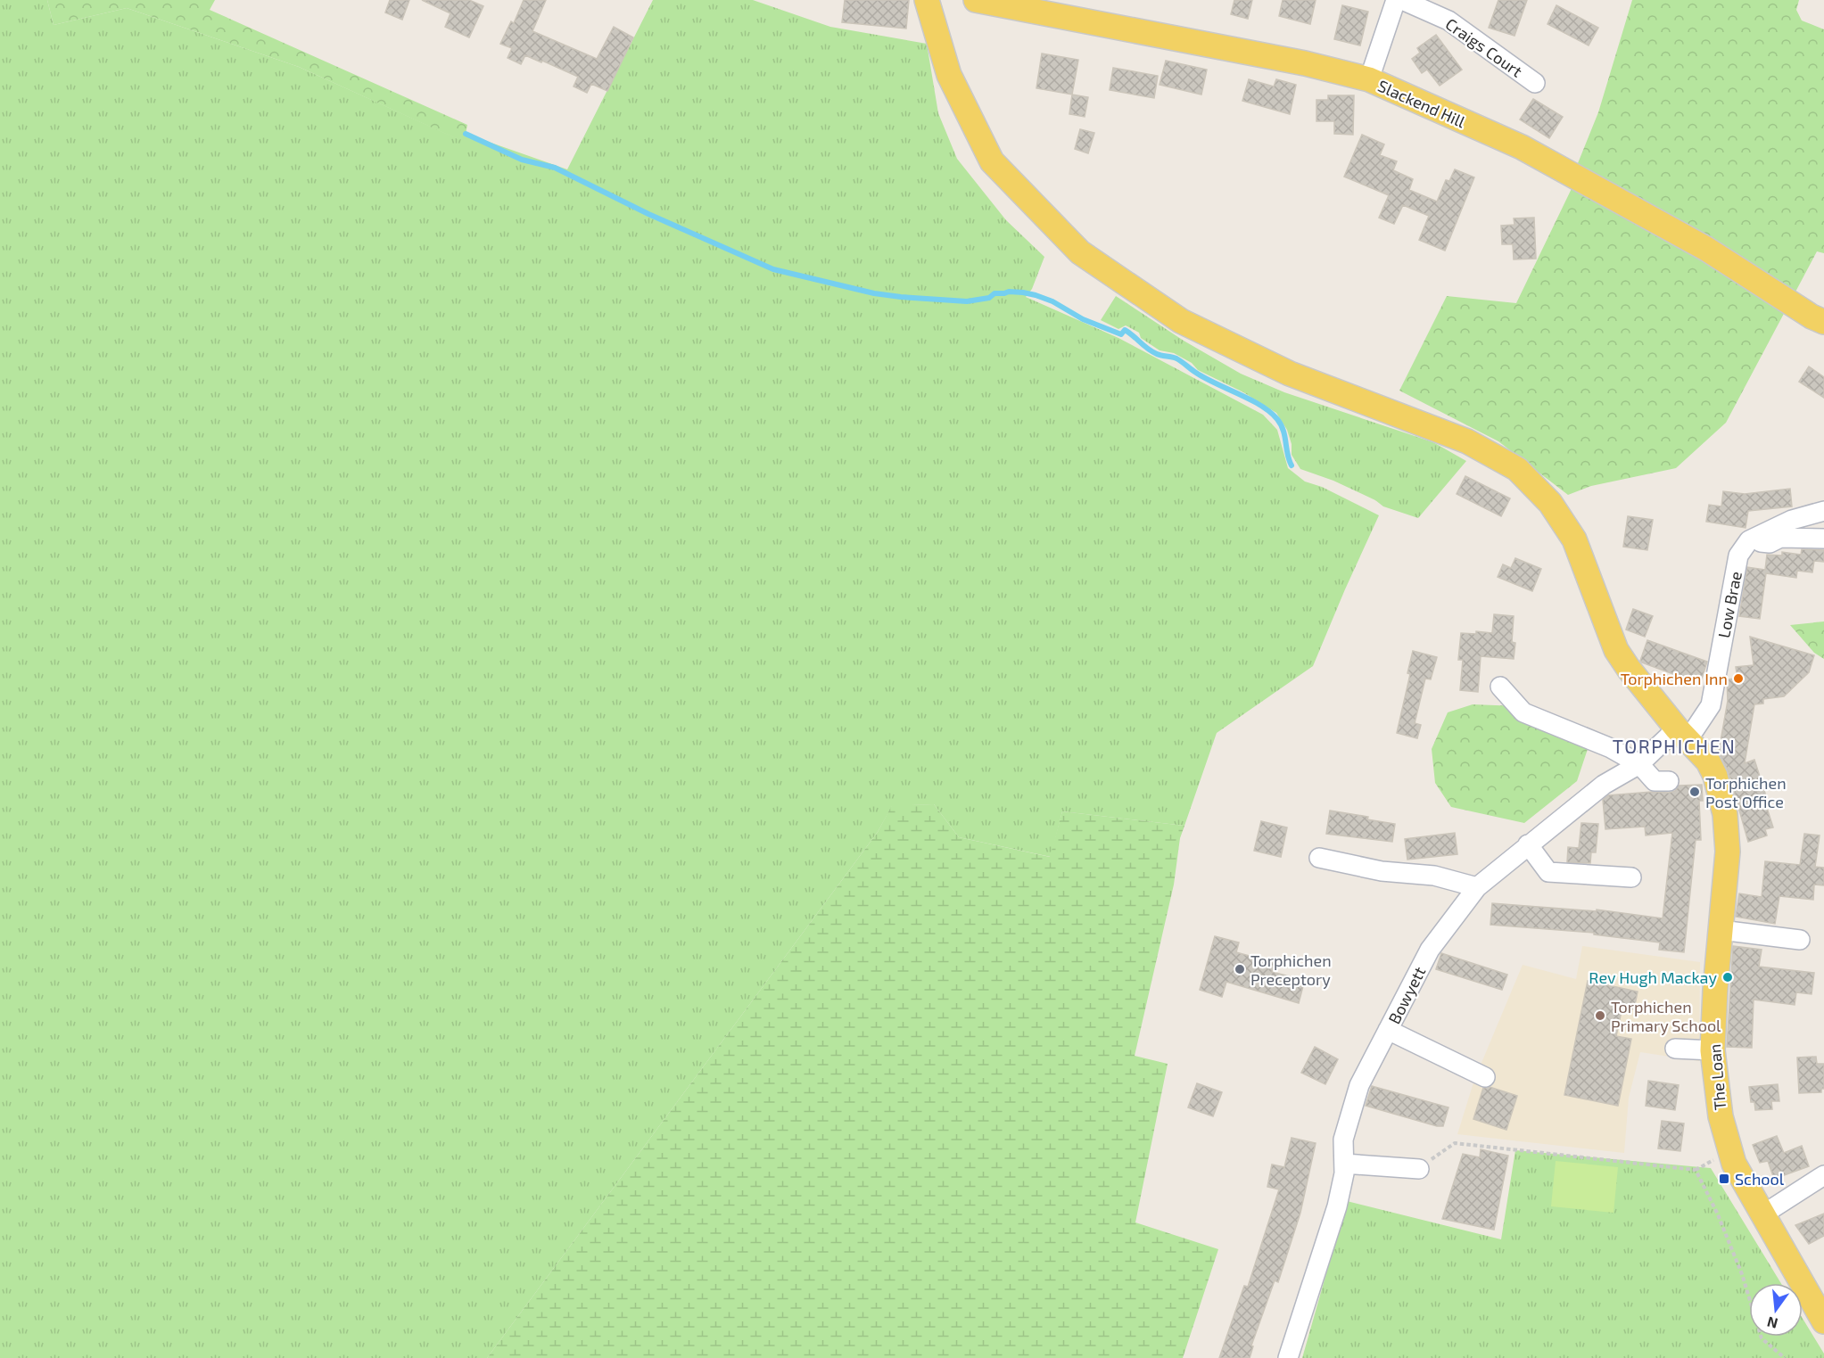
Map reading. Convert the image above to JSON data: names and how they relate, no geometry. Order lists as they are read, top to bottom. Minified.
{"streets":{"main road":["Slackend Hill","The Loan"],"street":["Craigs Court","Low Brae","Bowyett"]},"crossings":[["Low Brae","Bowyett"],["Low Brae","The Loan"],["Bowyett","The Loan"]],"districts":["TORPHICHEN"],"places":{"other":["Torphichen Inn","Torphichen Post Office","Torphichen Preceptory","Rev Hugh Mackay","Torphichen Primary School"],"transit":["School"]},"north":"bottom"}
